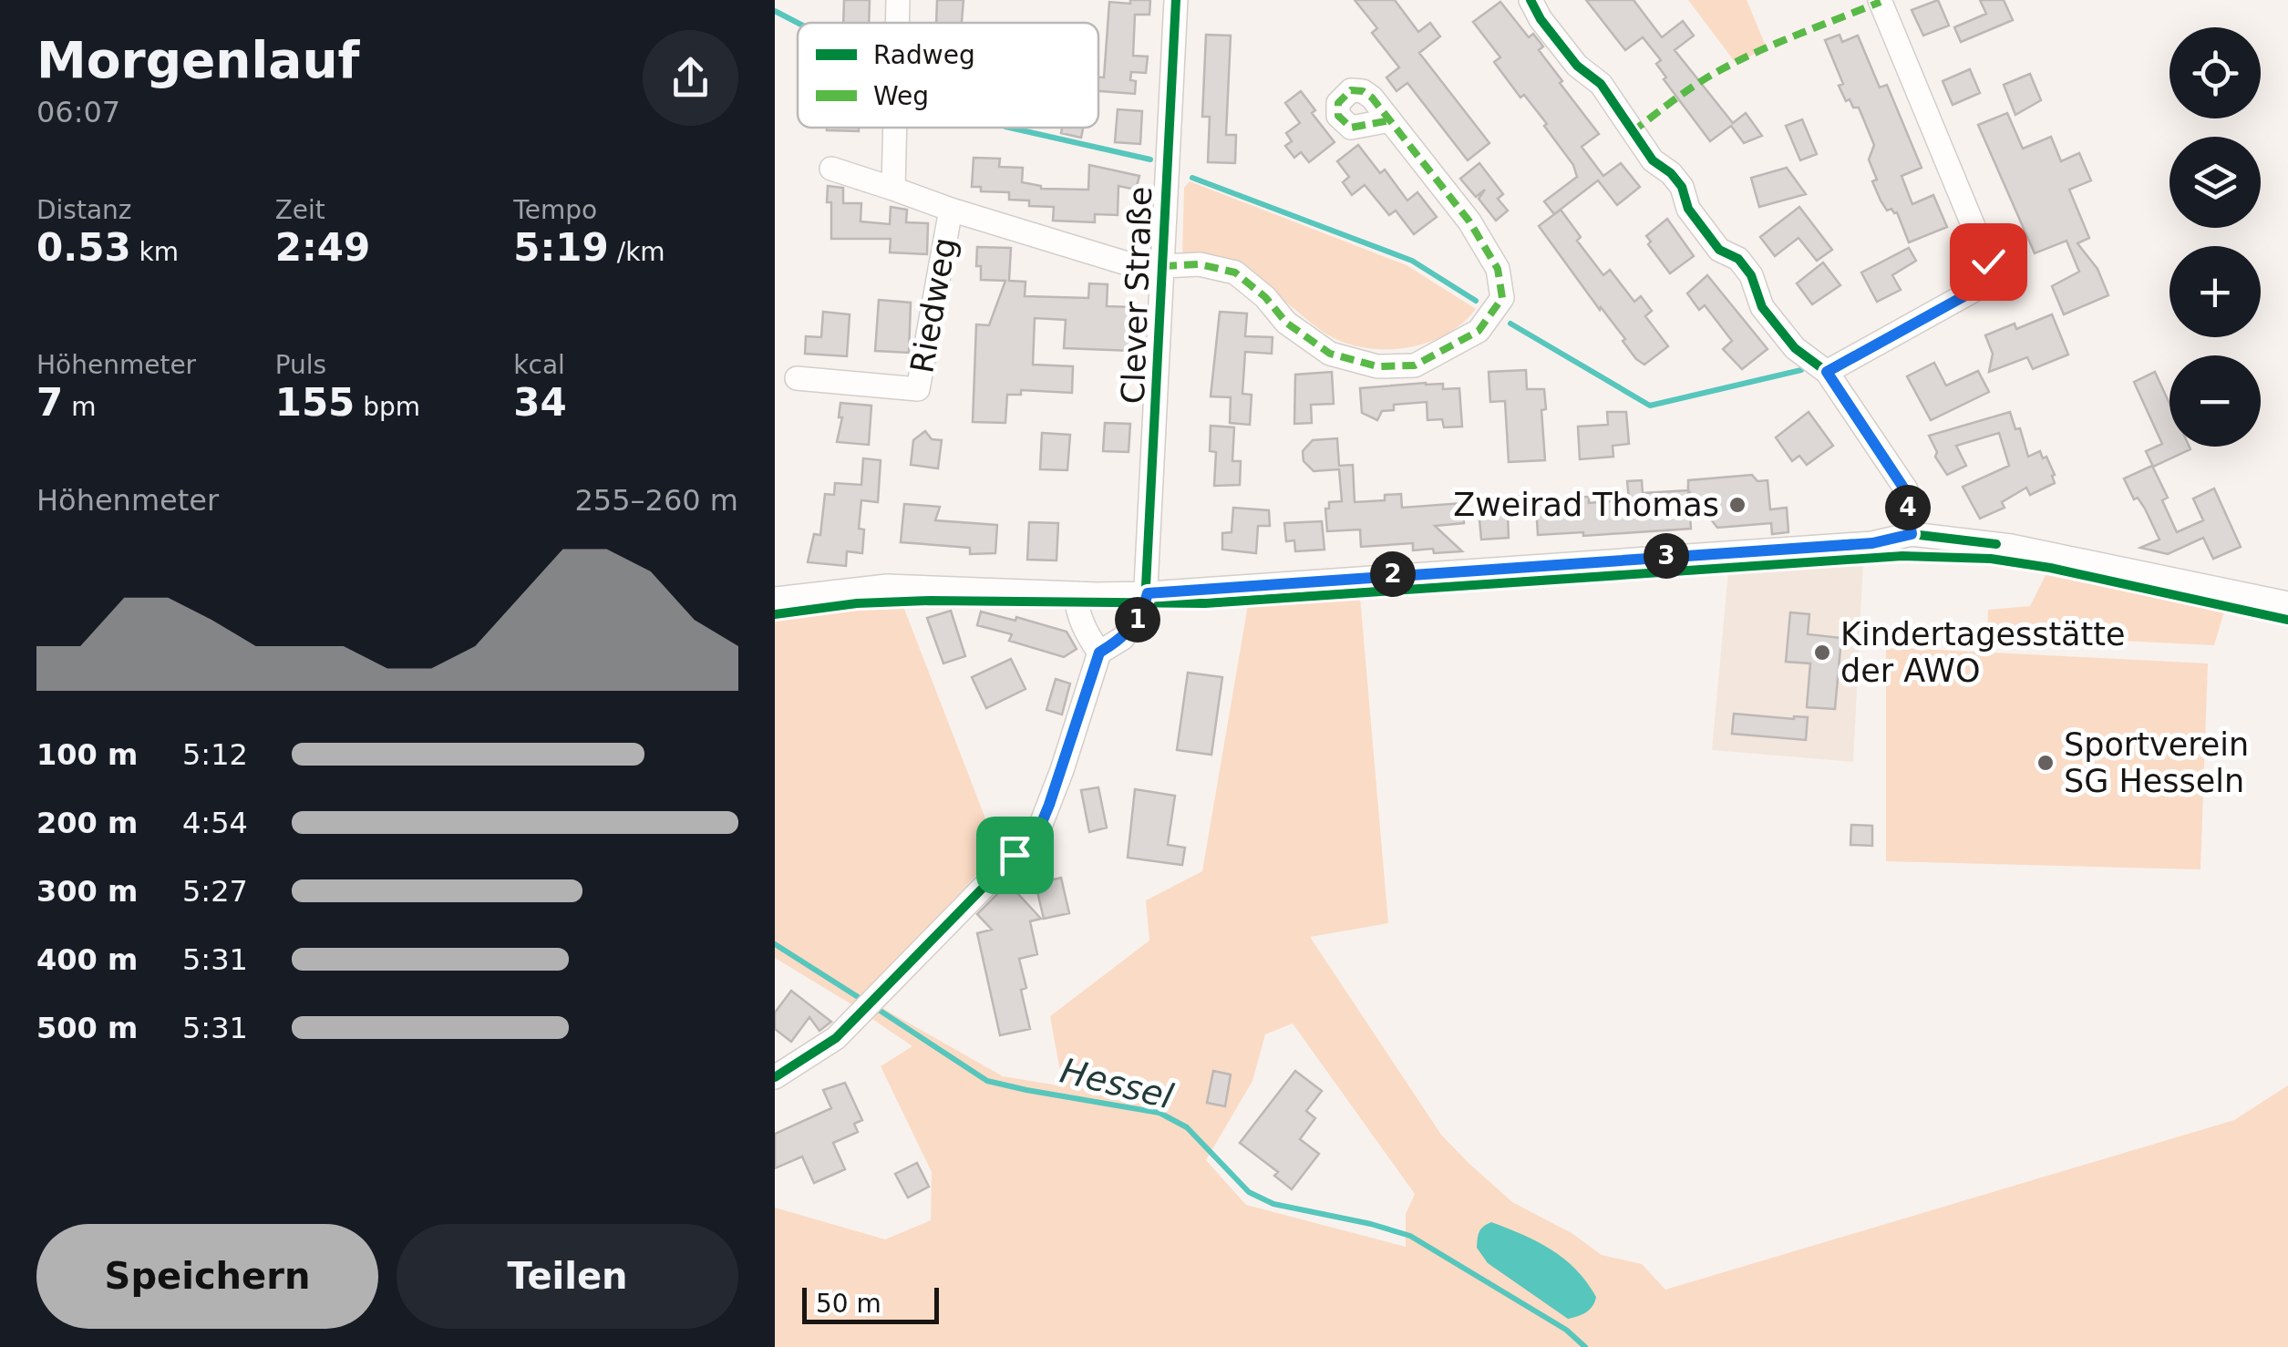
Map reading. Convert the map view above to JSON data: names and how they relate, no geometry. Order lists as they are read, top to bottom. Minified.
{"streets":{"street":["Clever Straße","Riedweg"]},"water":["Hessel"],"places":["Zweirad Thomas","Kindertagesstätte der AWO","Sportverein SG Hesseln"],"legend":["Radweg","Weg"],"scale_bar":"50 m","page":{"heading":["Morgenlauf","06:07"],"map_buttons":["+","−"],"stats":[["Distanz","0.53 km"],["Zeit","2:49"],["Tempo","5:19 /km"],["Höhenmeter","7 m"],["Puls","155 bpm"],["kcal","34"]],"chart":["Höhenmeter","255–260 m"],"pins":["4","3","2","1"],"list":[{"name":"100 m","note":"5:12"},{"name":"200 m","note":"4:54"},{"name":"300 m","note":"5:27"},{"name":"400 m","note":"5:31"},{"name":"500 m","note":"5:31"}],"buttons":["Speichern","Teilen"],"scale":"50 m"}}
